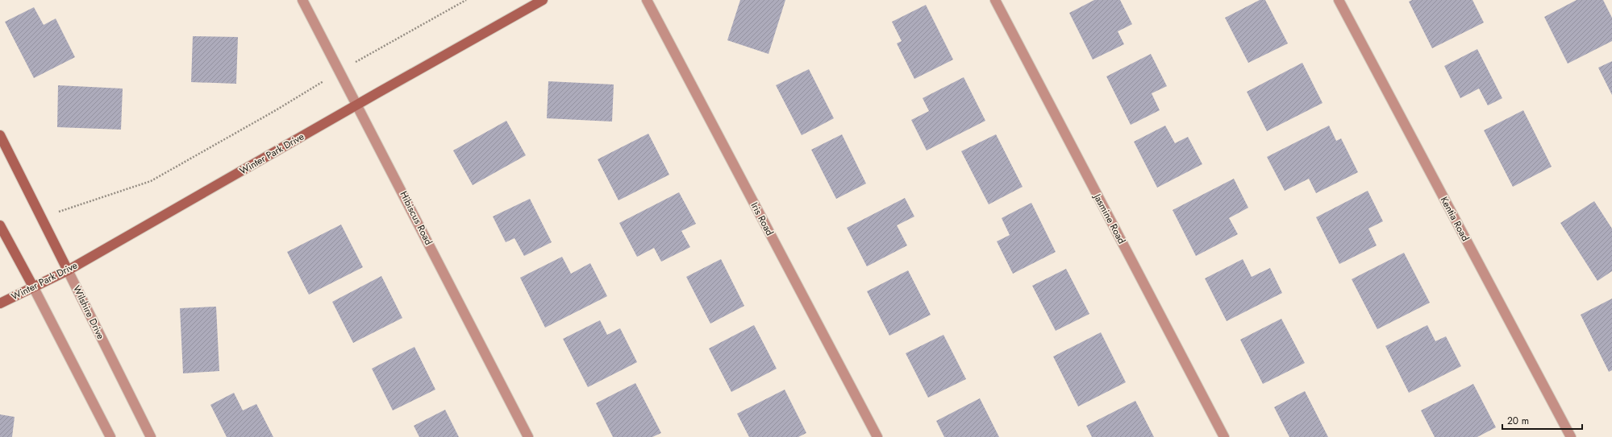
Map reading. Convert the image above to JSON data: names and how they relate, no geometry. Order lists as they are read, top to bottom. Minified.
{"streets":{"street":["Winter Park Drive","Hibiscus Road","Iris Road","Jasmine Road","Kentia Road","Wilshire Drive"]},"crossings":[["Winter Park Drive","Hibiscus Road"],["Winter Park Drive","Wilshire Drive"]],"scale_bar":"20 m"}
